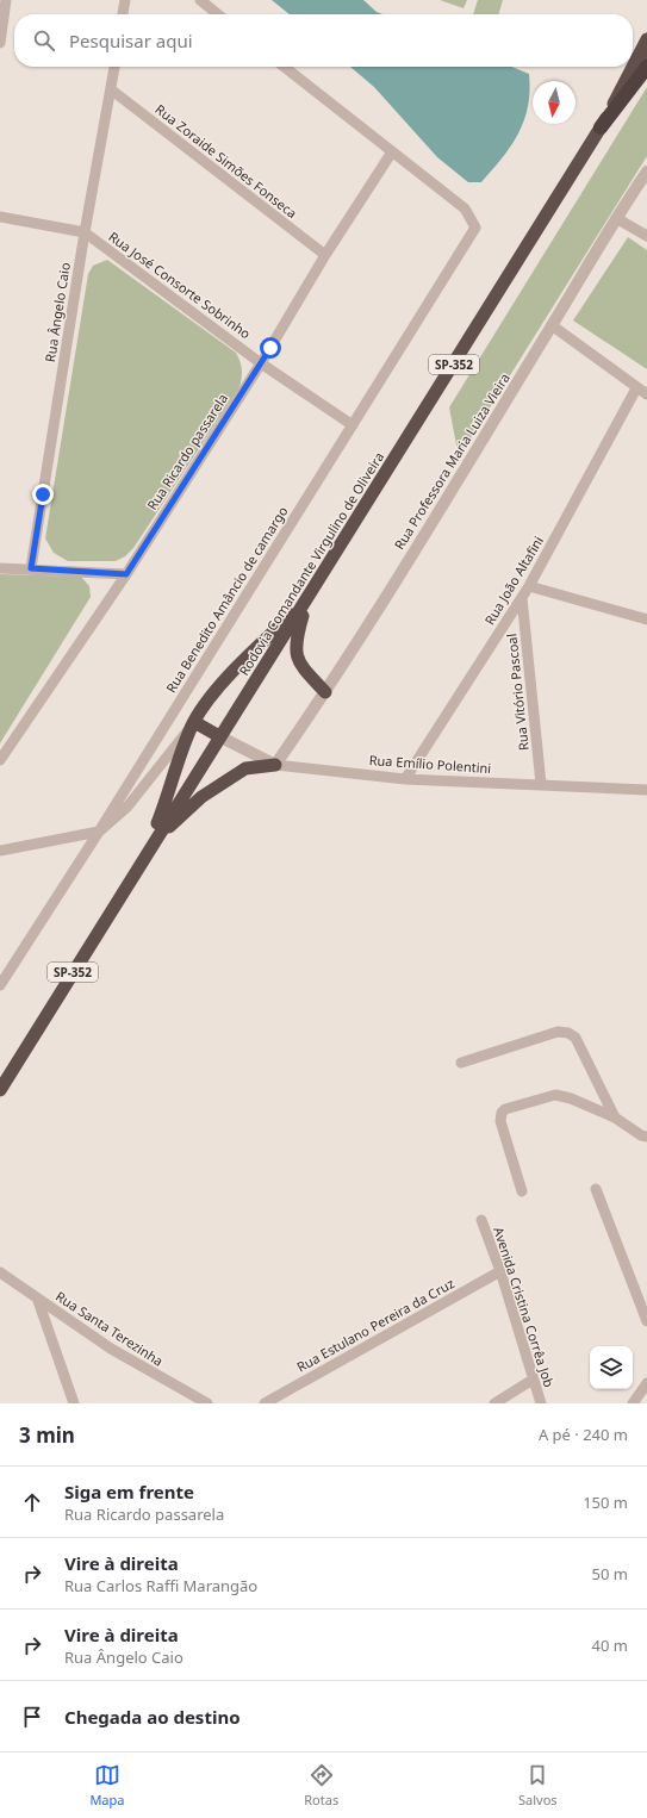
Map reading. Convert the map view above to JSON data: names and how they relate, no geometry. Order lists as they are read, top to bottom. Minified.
{"streets":{"highway":["SP-352","Rodovia Comandante Virgulino de Oliveira"],"street":["Rua Zoraide Simões Fonseca","Rua José Consorte Sobrinho","Rua Ângelo Caio","Rua Ricardo passarela","Rua Professora Maria Luiza Vieira","Rua João Altafini","Rua Benedito Amâncio de camargo","Rua Vitório Pascoal","Rua Emílio Polentini","Avenida Cristina Corrêa Job","Rua Estulano Pereira da Cruz","Rua Santa Terezinha"]},"crossings":[["Rua Zoraide Simões Fonseca","Rua Ângelo Caio"],["Rua Zoraide Simões Fonseca","Rua Ricardo passarela"],["Rua José Consorte Sobrinho","Rua Ângelo Caio"],["Rua José Consorte Sobrinho","Rua Ricardo passarela"],["Rua José Consorte Sobrinho","Rua Benedito Amâncio de camargo"],["Rua Ricardo passarela","Rua Benedito Amâncio de camargo"],["Rua Professora Maria Luiza Vieira","Rua Emílio Polentini"],["Rodovia Comandante Virgulino de Oliveira","Rua Emílio Polentini"],["Rua João Altafini","Rua Vitório Pascoal"],["Rua João Altafini","Rua Emílio Polentini"],["Rua Vitório Pascoal","Rua Emílio Polentini"],["Avenida Cristina Corrêa Job","Rua Estulano Pereira da Cruz"]],"north":"bottom","page":{"search":"Pesquisar aqui","heading":["3 min","A pé · 240 m"],"list":[["Siga em frente","Rua Ricardo passarela","150 m"],["Vire à direita","Rua Carlos Raffi Marangão","50 m"],["Vire à direita","Rua Ângelo Caio","40 m"],"Chegada ao destino"],"nav":["Mapa","Rotas","Salvos"]}}
